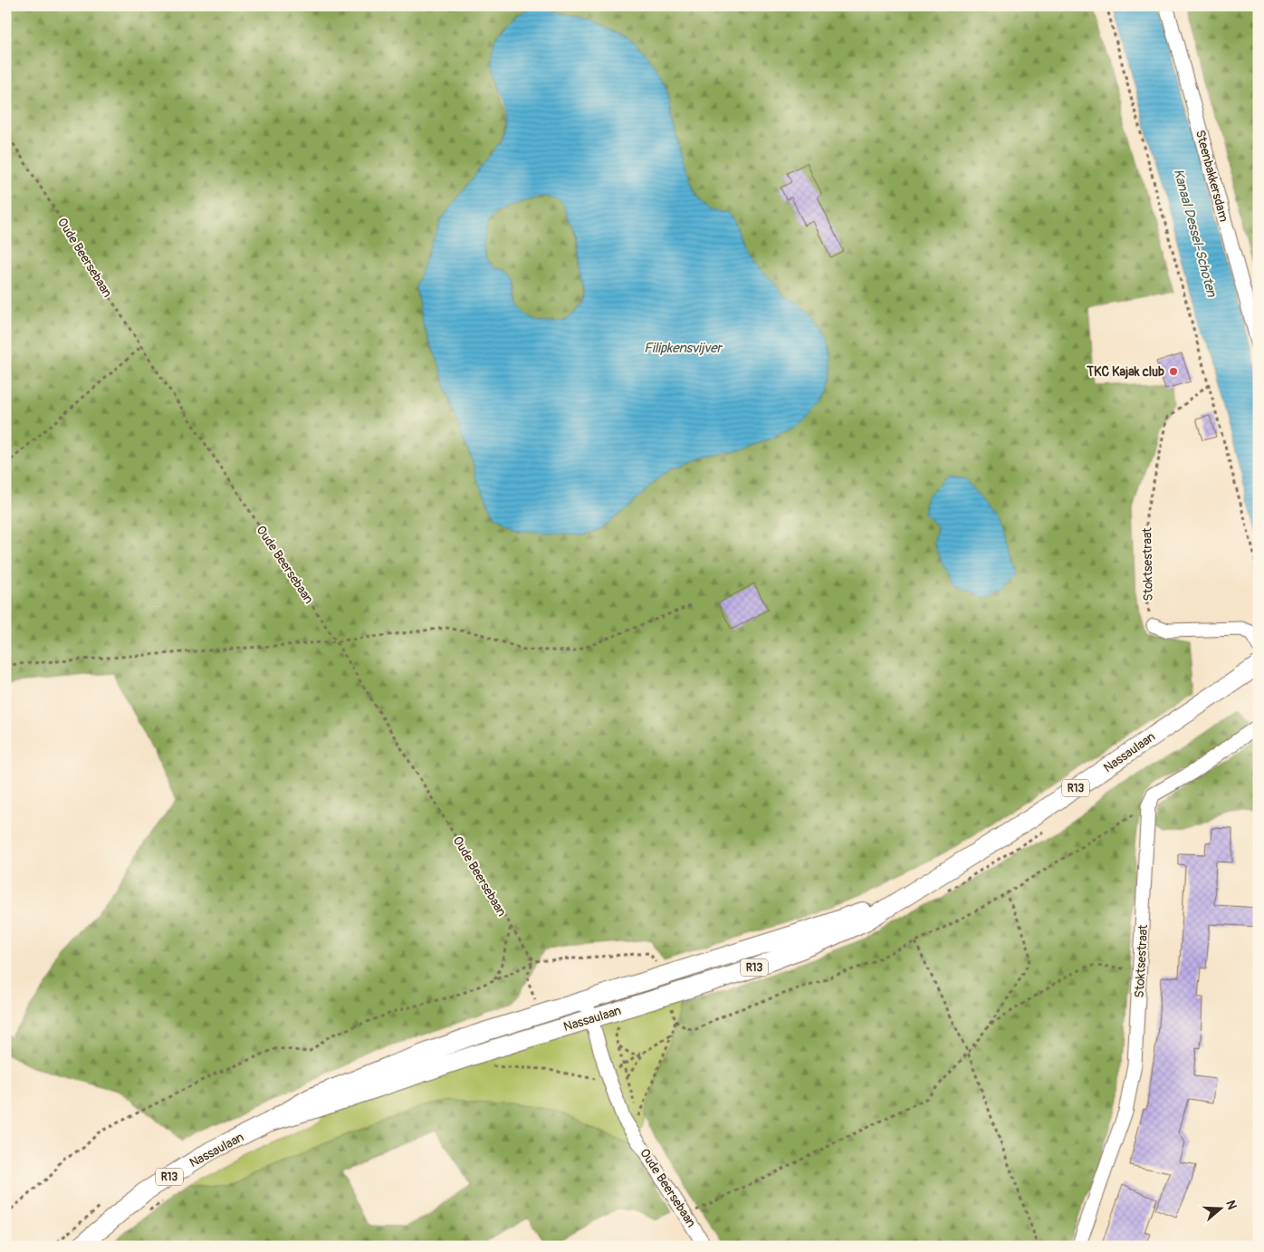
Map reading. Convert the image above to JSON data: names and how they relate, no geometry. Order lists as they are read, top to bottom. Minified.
{"streets":{"main road":["Nassaulaan","R13"],"street":["Steenbakkersdam","Oude Beersebaan","Stoktsestraat"]},"crossings":[["Oude Beersebaan","Nassaulaan"]],"water":["Kanaal Dessel-Schoten","Filipkensvijver"],"places":["TKC Kajak club"],"north":"right"}
